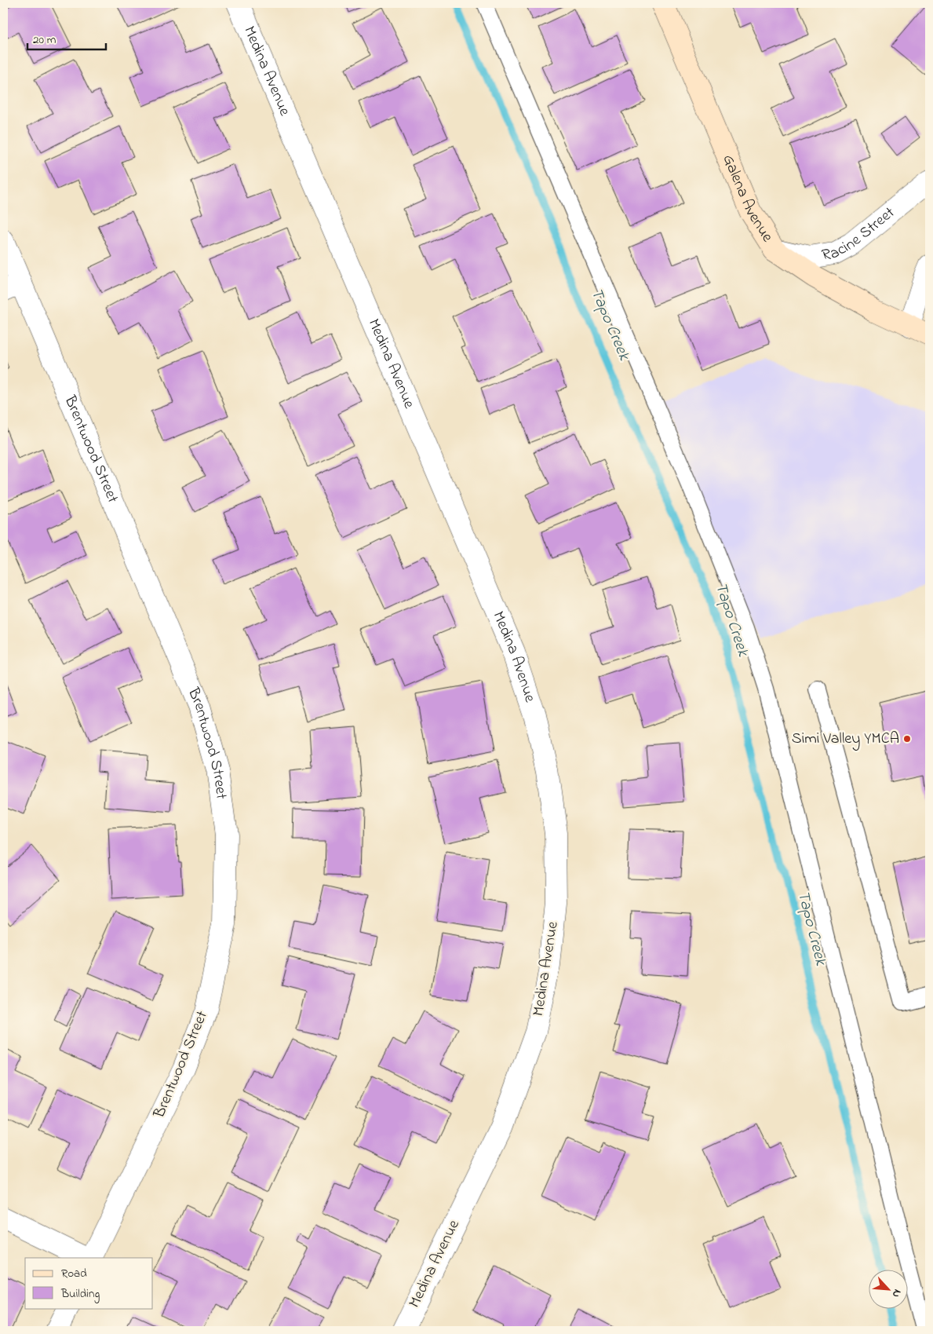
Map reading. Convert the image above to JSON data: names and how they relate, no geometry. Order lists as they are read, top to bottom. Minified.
{"streets":{"street":["Medina Avenue","Galena Avenue","Racine Street","Brentwood Street"]},"crossings":[["Galena Avenue","Racine Street"]],"water":["Tapo Creek"],"places":["Simi Valley YMCA"],"legend":["Road","Building"],"scale_bar":"20 m","north":"bottom right"}
